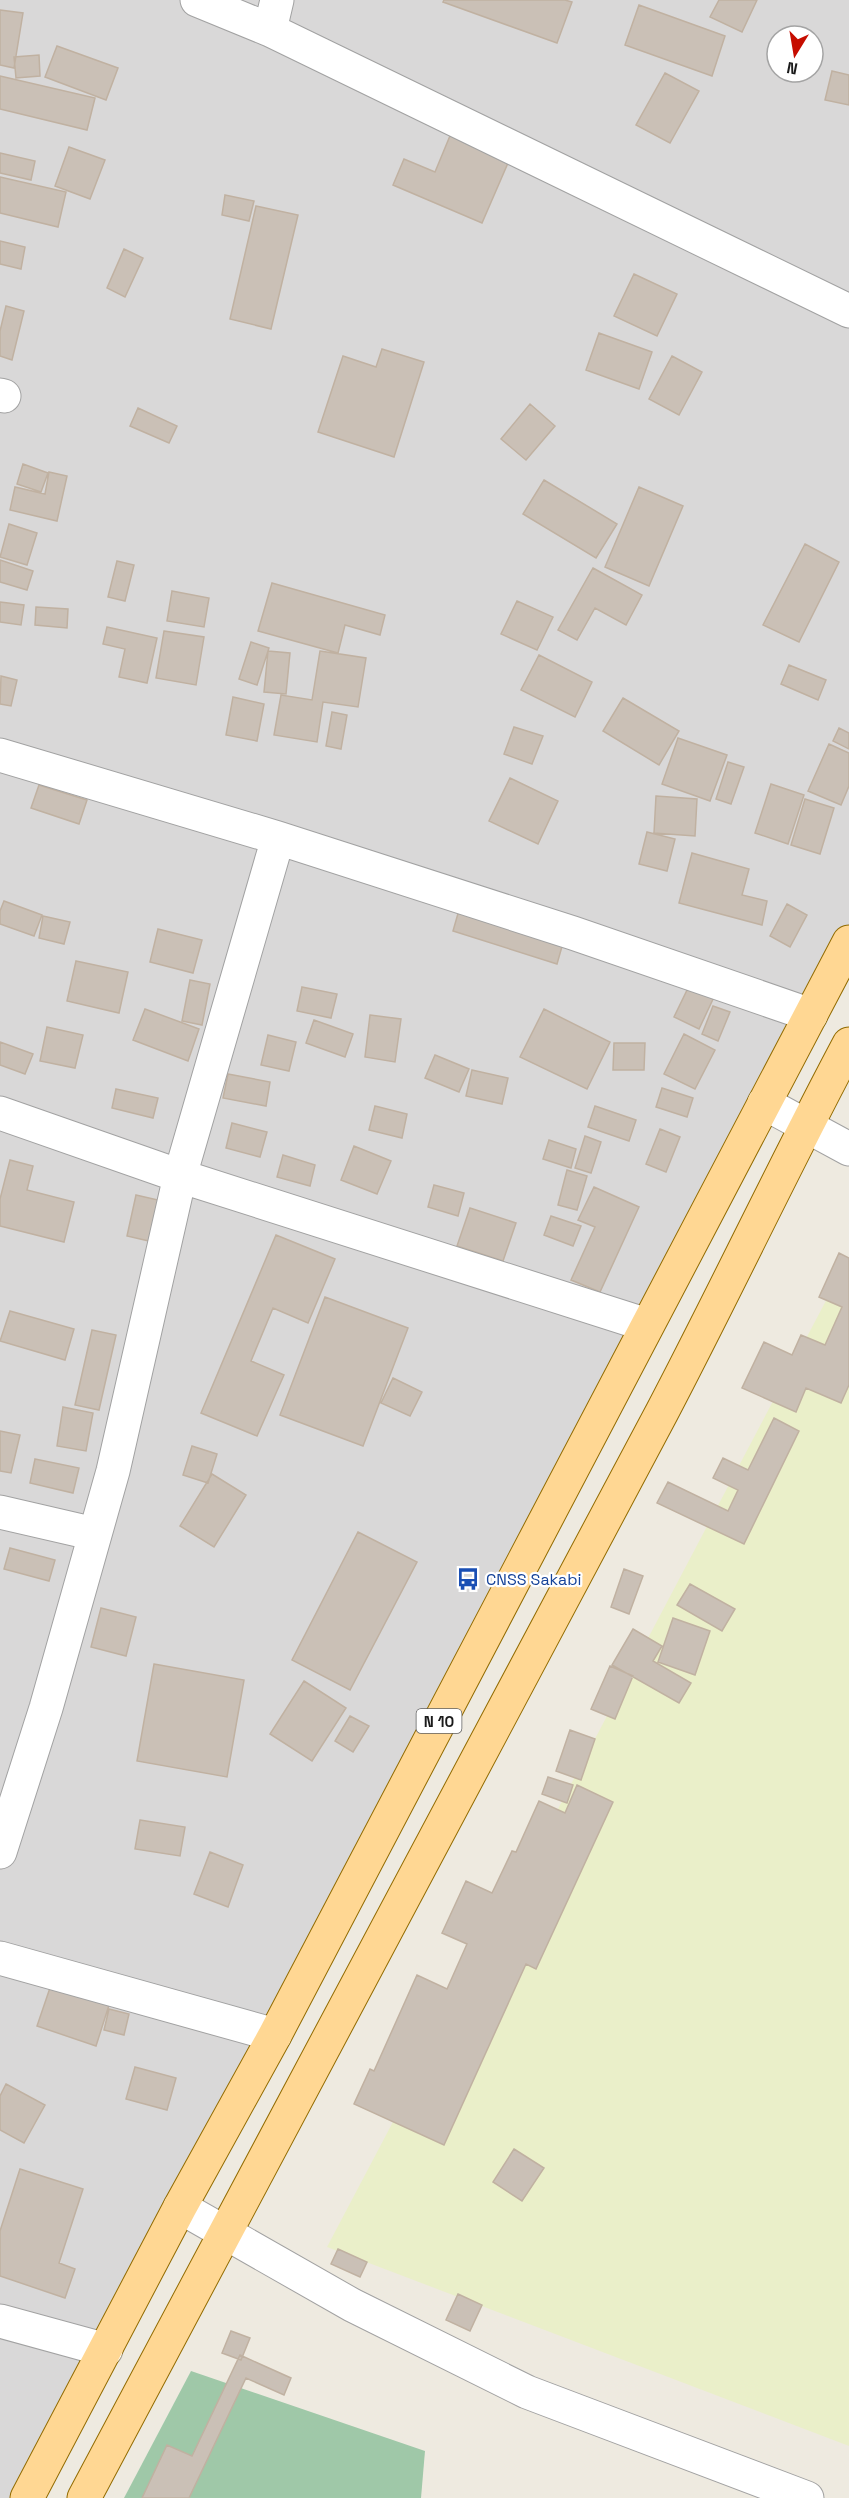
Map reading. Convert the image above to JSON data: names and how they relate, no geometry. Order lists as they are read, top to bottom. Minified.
{"streets":{"main road":["N 10"]},"places":{"bus stop":["CNSS Sakabi"]},"north":"bottom"}
